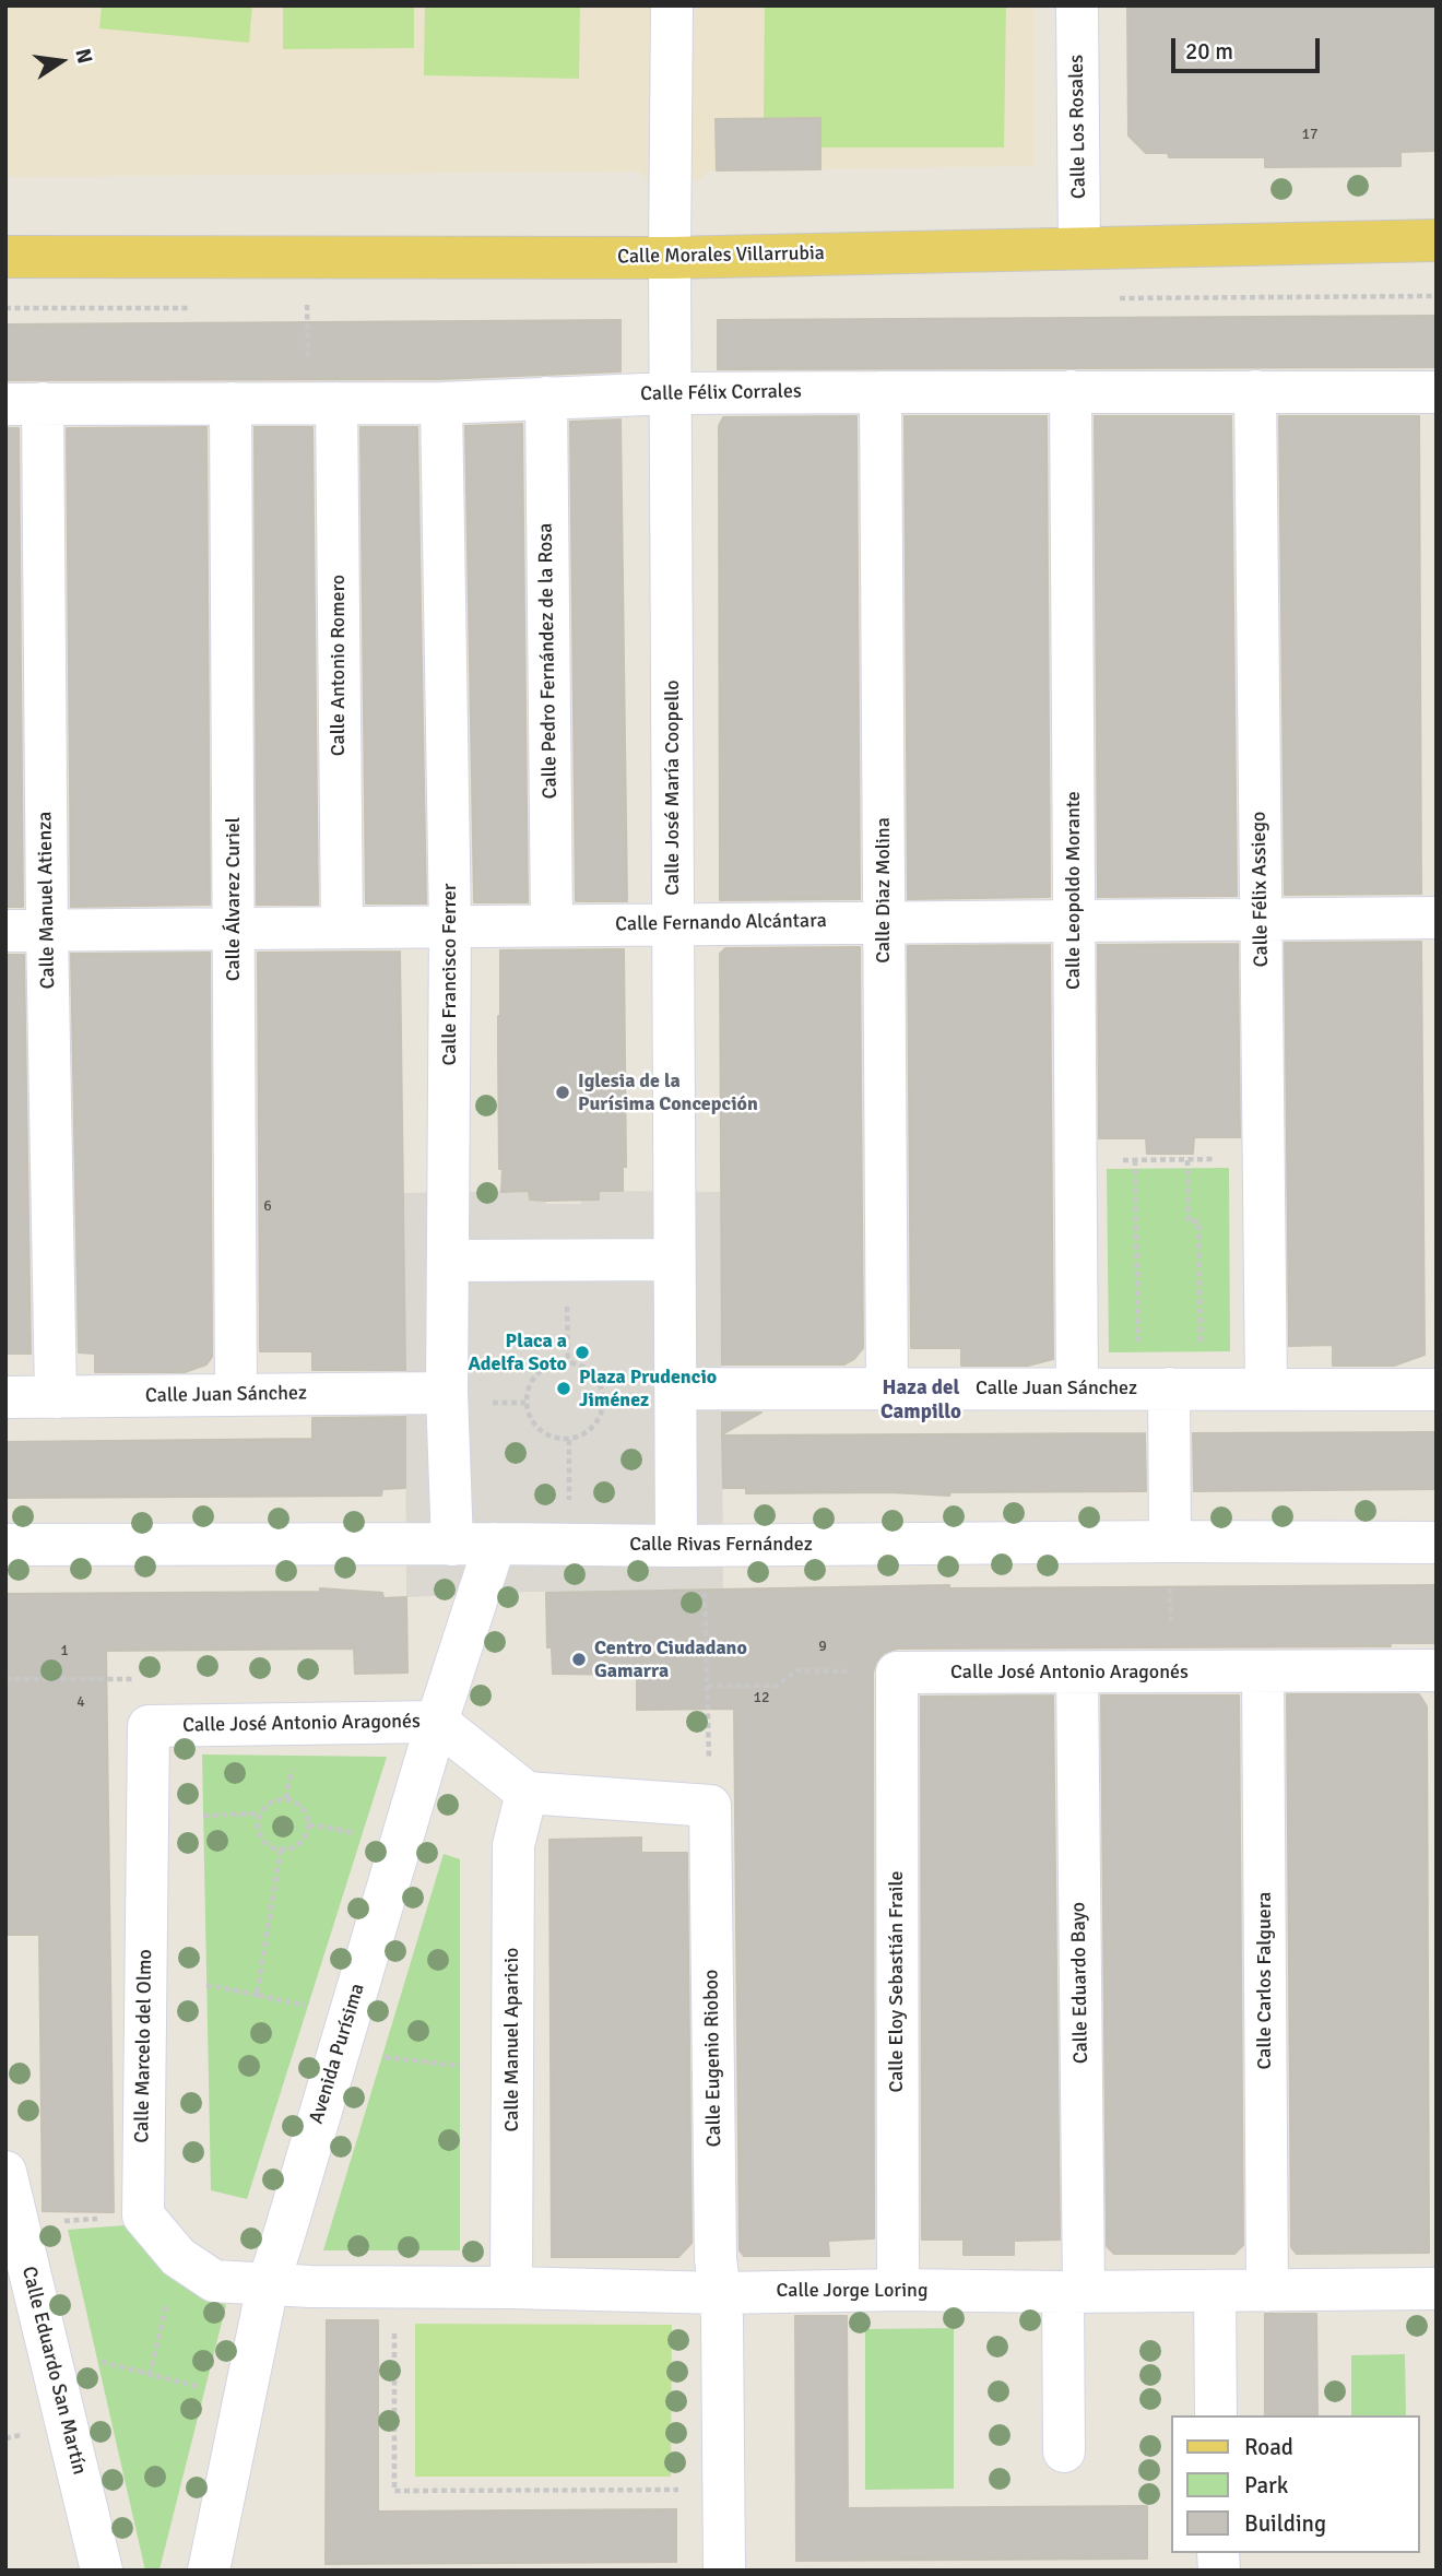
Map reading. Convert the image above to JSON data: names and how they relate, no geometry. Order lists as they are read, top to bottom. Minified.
{"streets":{"main road":["Calle Morales Villarrubia"],"street":["Calle Los Rosales","Calle Félix Corrales","Calle Pedro Fernández de la Rosa","Calle Antonio Romero","Calle José María Coopello","Calle Félix Assiego","Calle Diaz Molina","Calle Leopoldo Morante","Calle Álvarez Curiel","Calle Manuel Atienza","Calle Fernando Alcántara","Calle Francisco Ferrer","Calle Juan Sánchez","Calle Rivas Fernández","Calle José Antonio Aragonés","Calle Carlos Falguera","Calle Eloy Sebastián Fraile","Calle Eduardo Bayo","Calle Manuel Aparicio","Calle Marcelo del Olmo","Avenida Purísima","Calle Eugenio Rioboo","Calle Jorge Loring","Calle Eduardo San Martín"]},"crossings":[["Calle Los Rosales","Calle Morales Villarrubia"],["Calle Morales Villarrubia","Calle José María Coopello"],["Calle Félix Corrales","Calle Pedro Fernández de la Rosa"],["Calle Félix Corrales","Calle Antonio Romero"],["Calle Félix Corrales","Calle José María Coopello"],["Calle Félix Corrales","Calle Félix Assiego"],["Calle Félix Corrales","Calle Diaz Molina"],["Calle Félix Corrales","Calle Leopoldo Morante"],["Calle Félix Corrales","Calle Álvarez Curiel"],["Calle Félix Corrales","Calle Manuel Atienza"],["Calle Félix Corrales","Calle Francisco Ferrer"],["Calle Pedro Fernández de la Rosa","Calle Fernando Alcántara"],["Calle Antonio Romero","Calle Fernando Alcántara"],["Calle José María Coopello","Calle Fernando Alcántara"],["Calle José María Coopello","Calle Juan Sánchez"],["Calle José María Coopello","Calle Rivas Fernández"],["Calle Félix Assiego","Calle Fernando Alcántara"],["Calle Félix Assiego","Calle Juan Sánchez"],["Calle Diaz Molina","Calle Fernando Alcántara"],["Calle Diaz Molina","Calle Juan Sánchez"],["Calle Leopoldo Morante","Calle Fernando Alcántara"],["Calle Leopoldo Morante","Calle Juan Sánchez"],["Calle Álvarez Curiel","Calle Fernando Alcántara"],["Calle Álvarez Curiel","Calle Juan Sánchez"],["Calle Manuel Atienza","Calle Fernando Alcántara"],["Calle Manuel Atienza","Calle Juan Sánchez"],["Calle Fernando Alcántara","Calle Francisco Ferrer"],["Calle Francisco Ferrer","Calle Juan Sánchez"],["Calle Francisco Ferrer","Calle Rivas Fernández"],["Calle Rivas Fernández","Avenida Purísima"],["Calle José Antonio Aragonés","Calle Carlos Falguera"],["Calle José Antonio Aragonés","Calle Eloy Sebastián Fraile"],["Calle José Antonio Aragonés","Calle Eduardo Bayo"],["Calle José Antonio Aragonés","Calle Manuel Aparicio"],["Calle José Antonio Aragonés","Calle Marcelo del Olmo"],["Calle José Antonio Aragonés","Avenida Purísima"],["Calle Carlos Falguera","Calle Jorge Loring"],["Calle Eloy Sebastián Fraile","Calle Jorge Loring"],["Calle Eduardo Bayo","Calle Jorge Loring"],["Calle Manuel Aparicio","Calle Jorge Loring"],["Avenida Purísima","Calle Jorge Loring"],["Calle Eugenio Rioboo","Calle Jorge Loring"]],"districts":["Haza del Campillo"],"places":["Iglesia de la Purísima Concepción","Placa a Adelfa Soto","Plaza Prudencio Jiménez","Centro Ciudadano Gamarra"],"house_numbers":["17","6","9","1","12","4"],"legend":["Road","Park","Building"],"scale_bar":"20 m","north":"right"}
